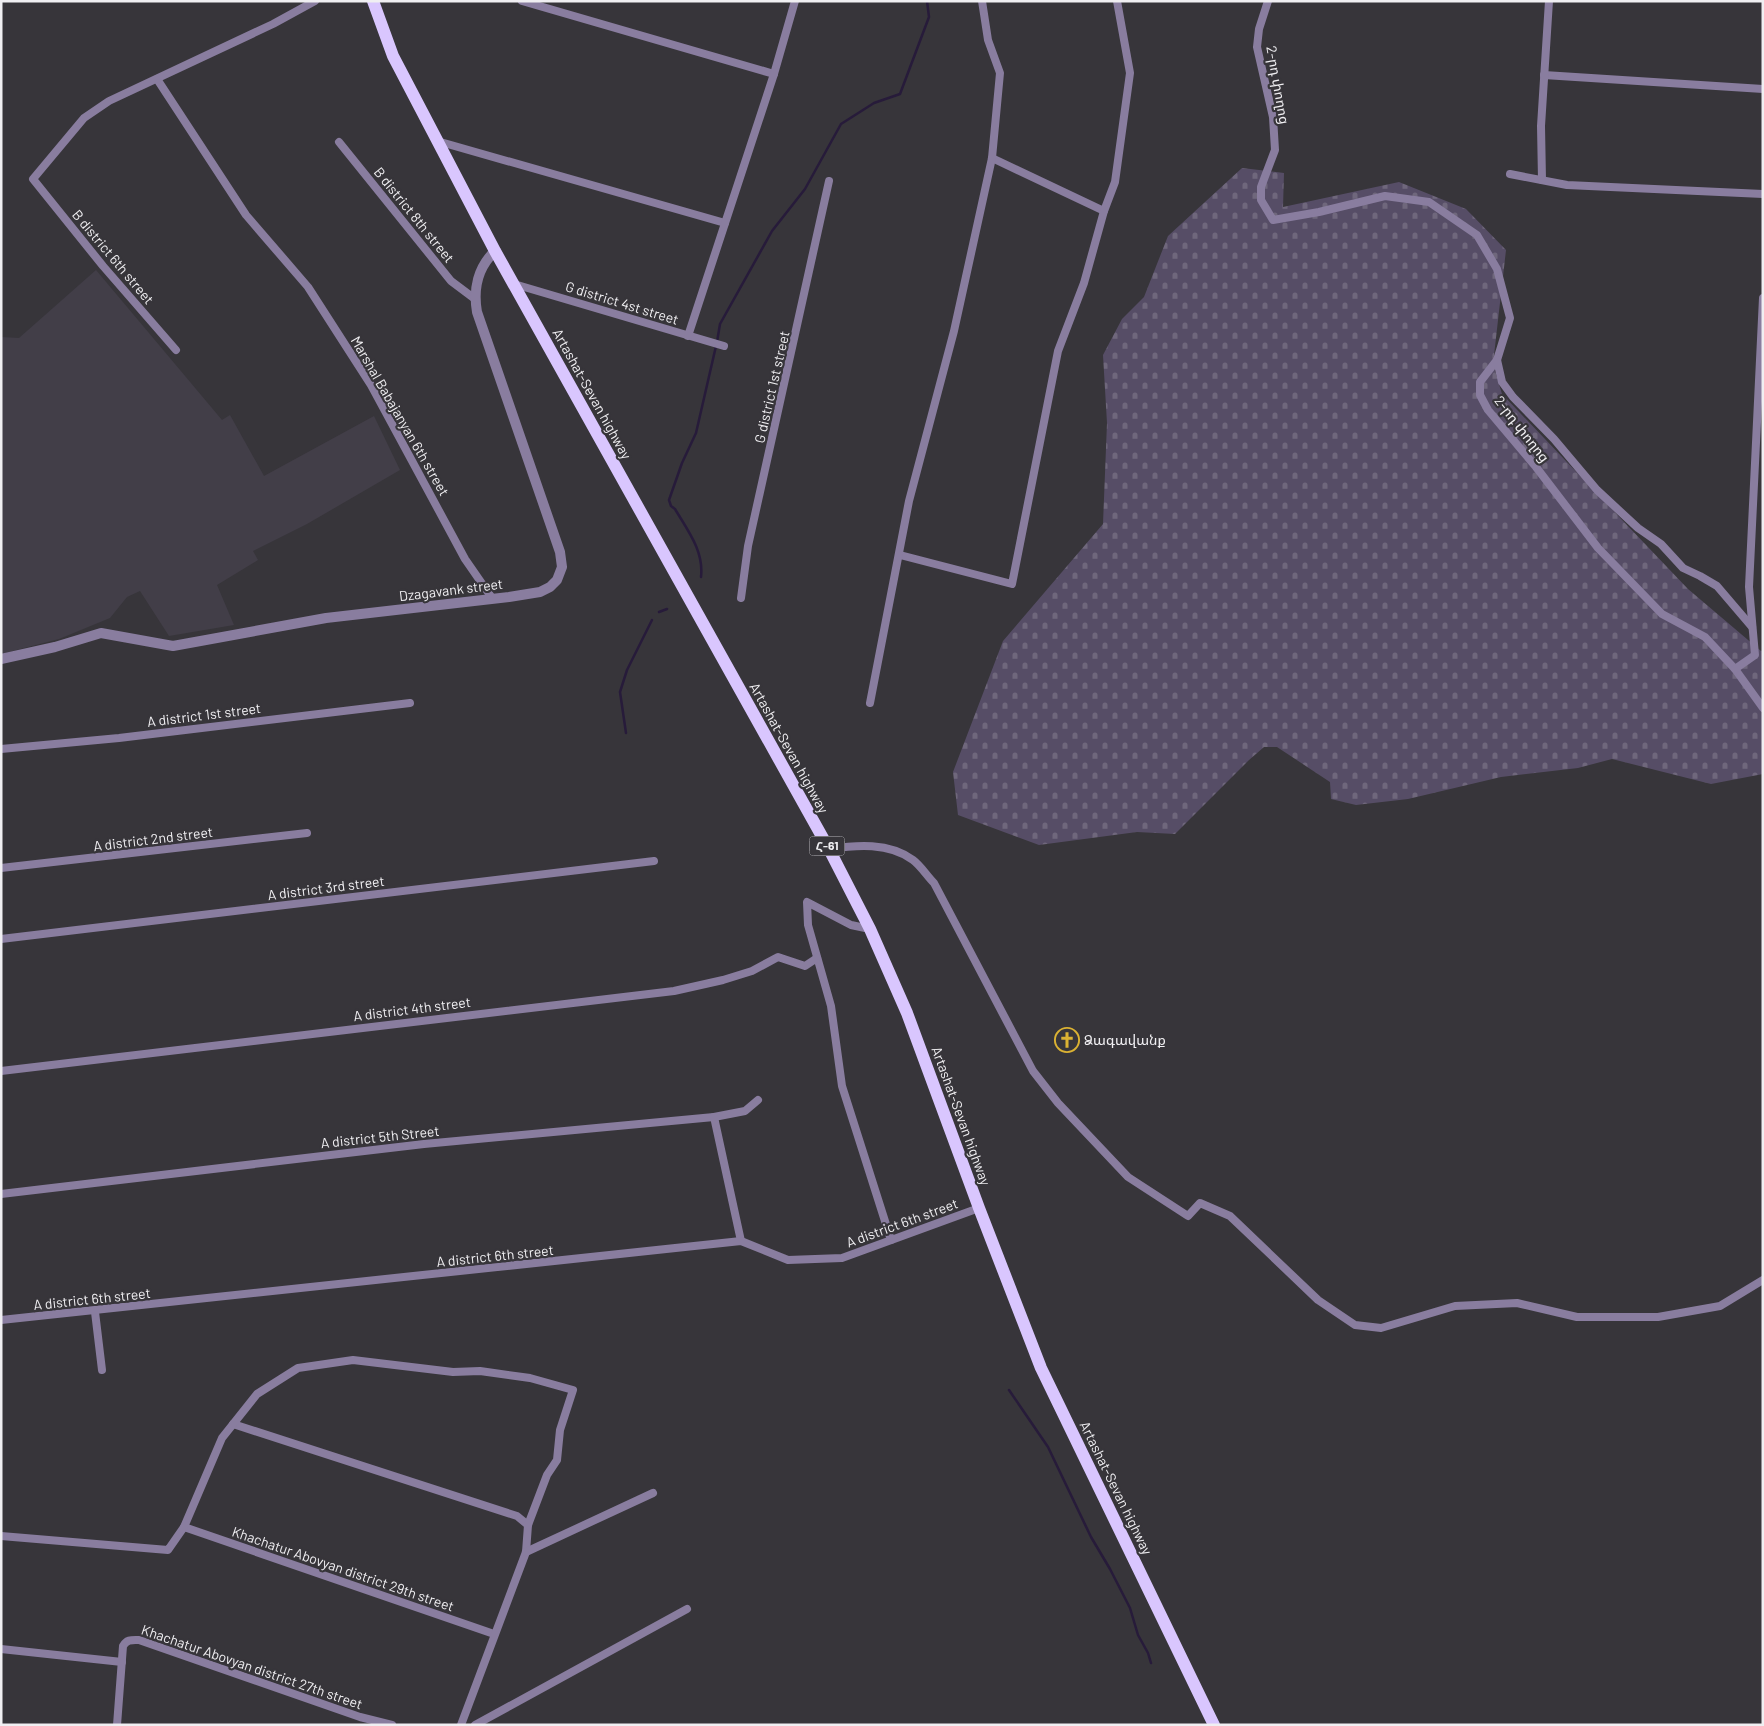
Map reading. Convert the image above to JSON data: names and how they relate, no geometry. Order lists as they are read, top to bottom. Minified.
{"streets":{"main road":["Artashat-Sevan highway","Հ-61"],"street":["2-րդ փողոց","B district 8th street","B district 6th street","G district 4st street","G district 1st street","Marshal Babajanyan 6th street","Dzagavank street","A district 1st street","A district 2nd street","A district 3rd street","A district 4th street","A district 5th Street","A district 6th street","Khachatur Abovyan district 29th street","Khachatur Abovyan district 27th street"]},"crossings":[["B district 8th street","Dzagavank street"],["B district 6th street","Marshal Babajanyan 6th street"],["G district 4st street","Artashat-Sevan highway"],["Artashat-Sevan highway","Dzagavank street"],["Artashat-Sevan highway","A district 6th street"],["Marshal Babajanyan 6th street","Dzagavank street"]],"places":{"church":["Ձագավանք"]}}
